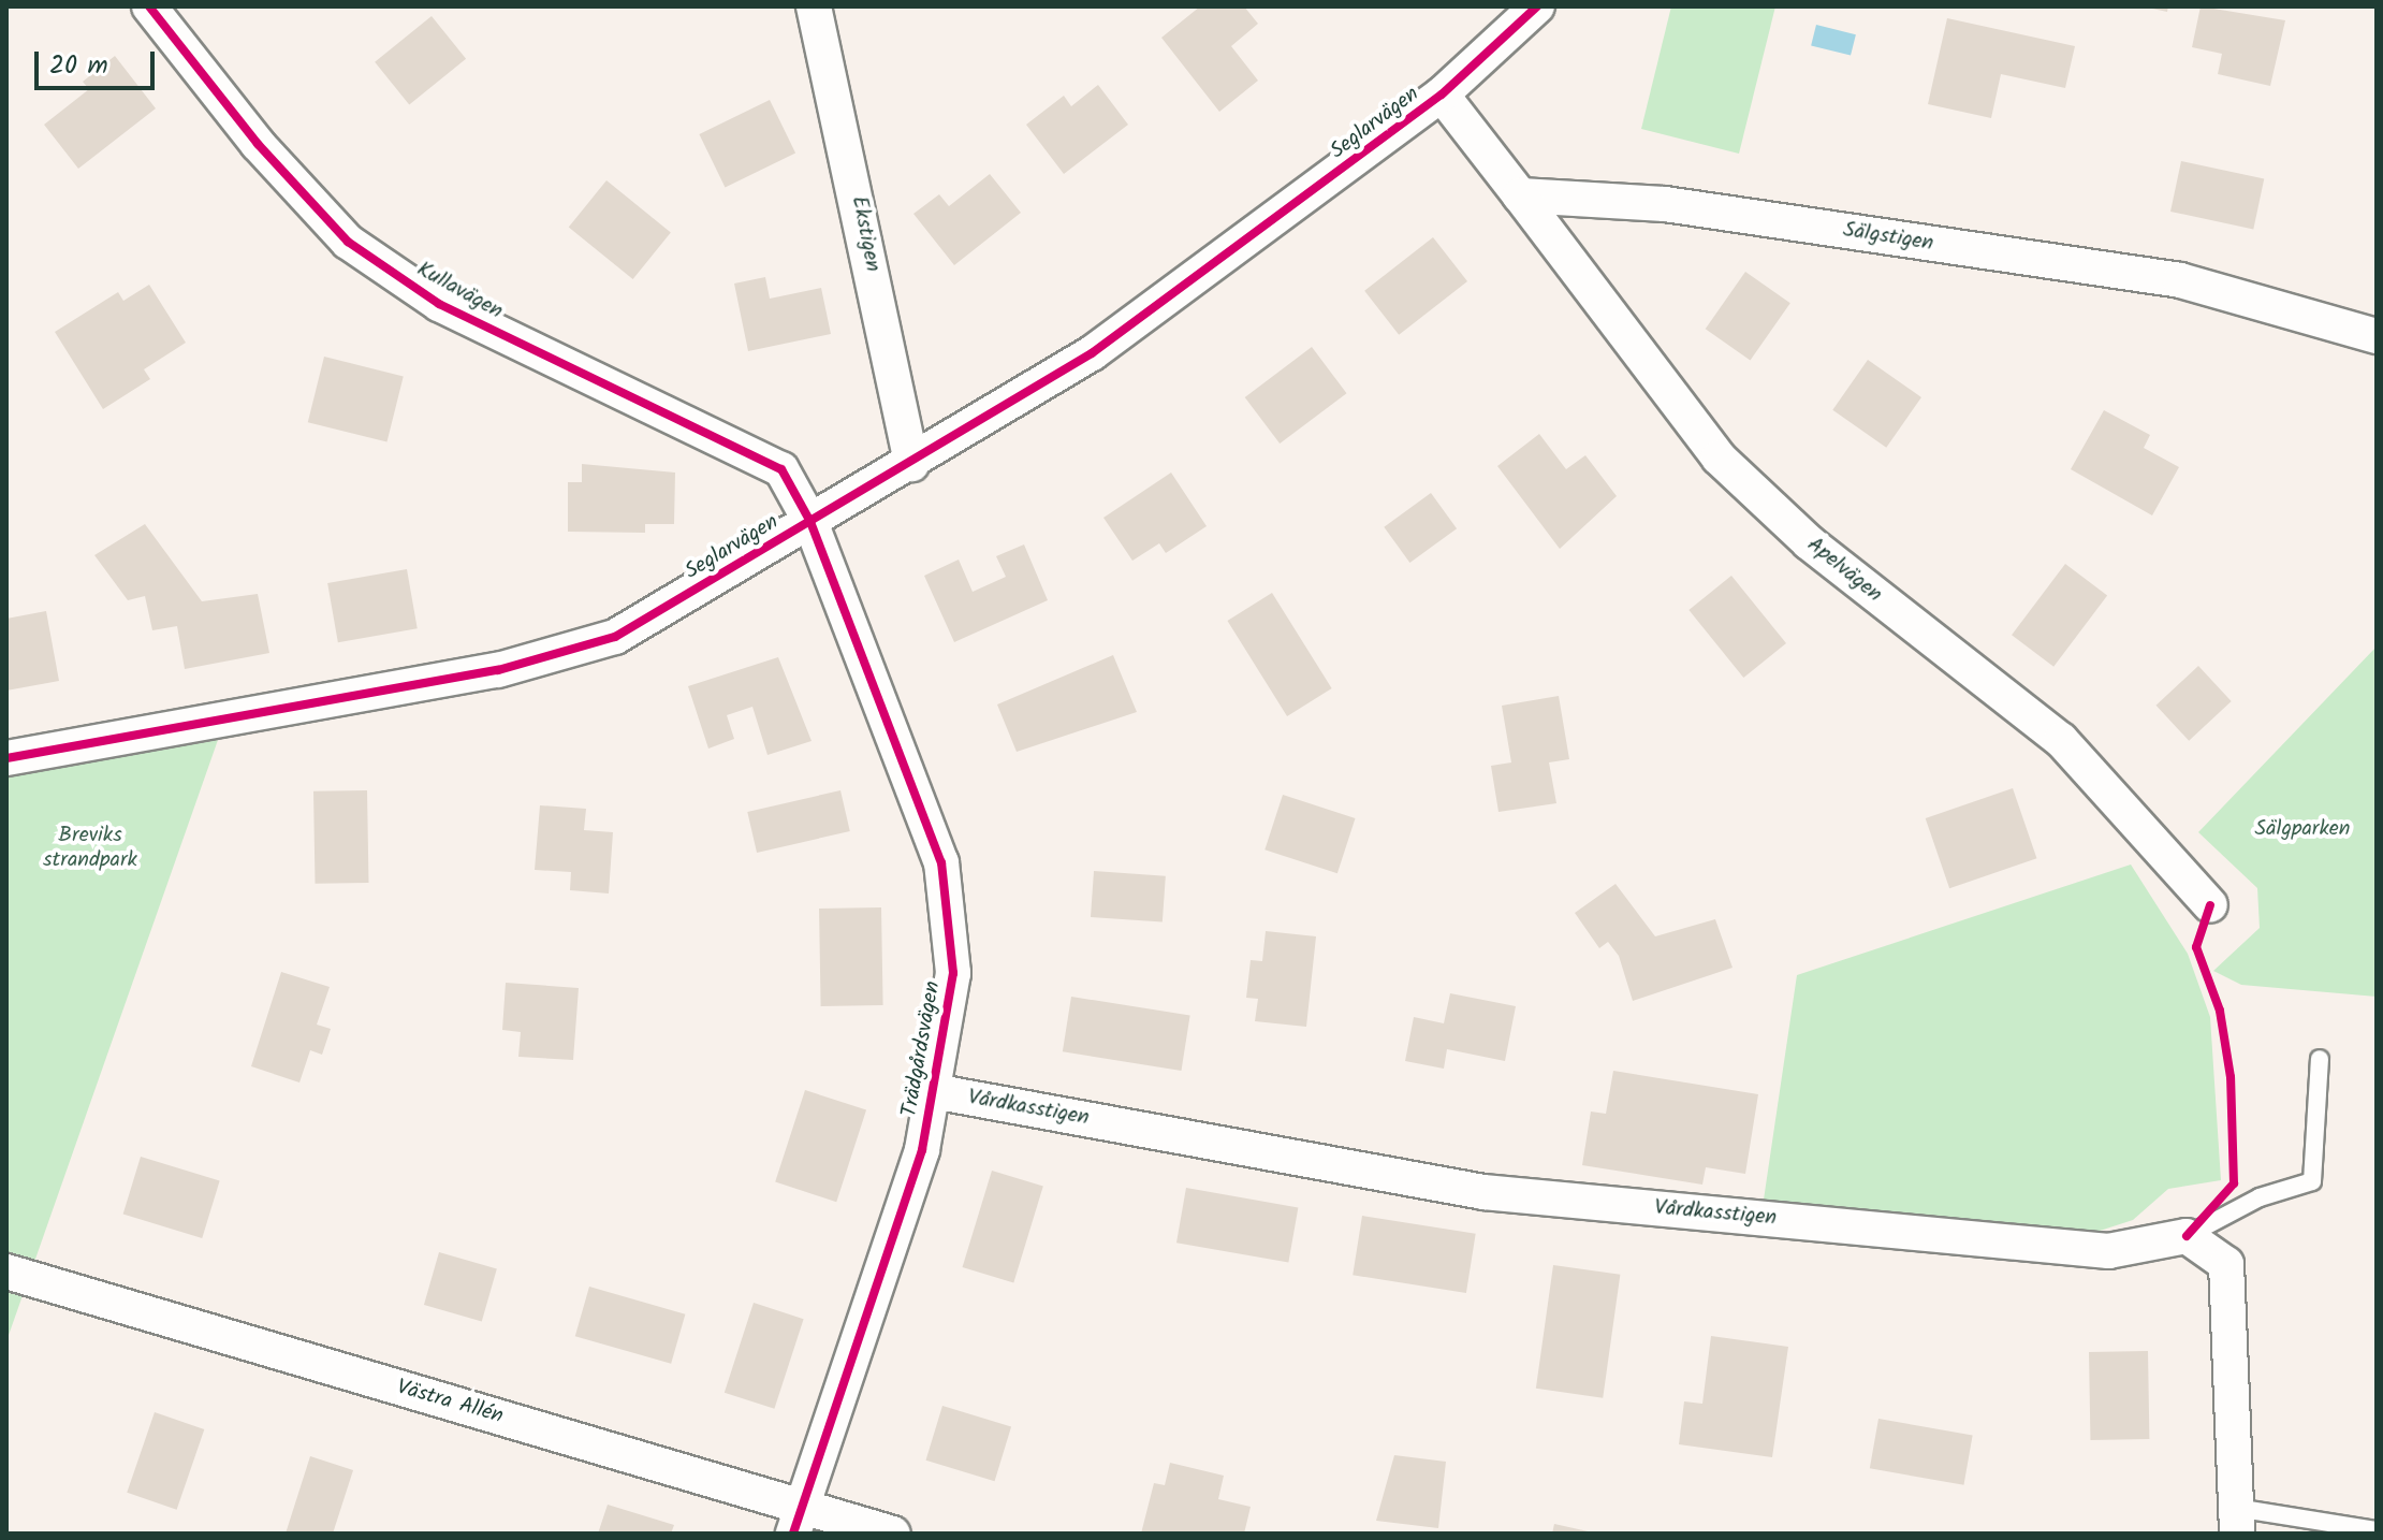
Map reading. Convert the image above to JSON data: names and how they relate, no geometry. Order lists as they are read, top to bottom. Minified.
{"streets":{"street":["Seglarvägen","Ekstigen","Sälgstigen","Kullavägen","Apelvägen","Trädgårdsvägen","Vårdkasstigen","Västra Allén"]},"crossings":[["Seglarvägen","Ekstigen"],["Seglarvägen","Kullavägen"],["Seglarvägen","Trädgårdsvägen"],["Sälgstigen","Apelvägen"],["Kullavägen","Trädgårdsvägen"],["Trädgårdsvägen","Vårdkasstigen"],["Trädgårdsvägen","Västra Allén"]],"parks":["Sälgparken","Breviks strandpark"],"scale_bar":"20 m"}
